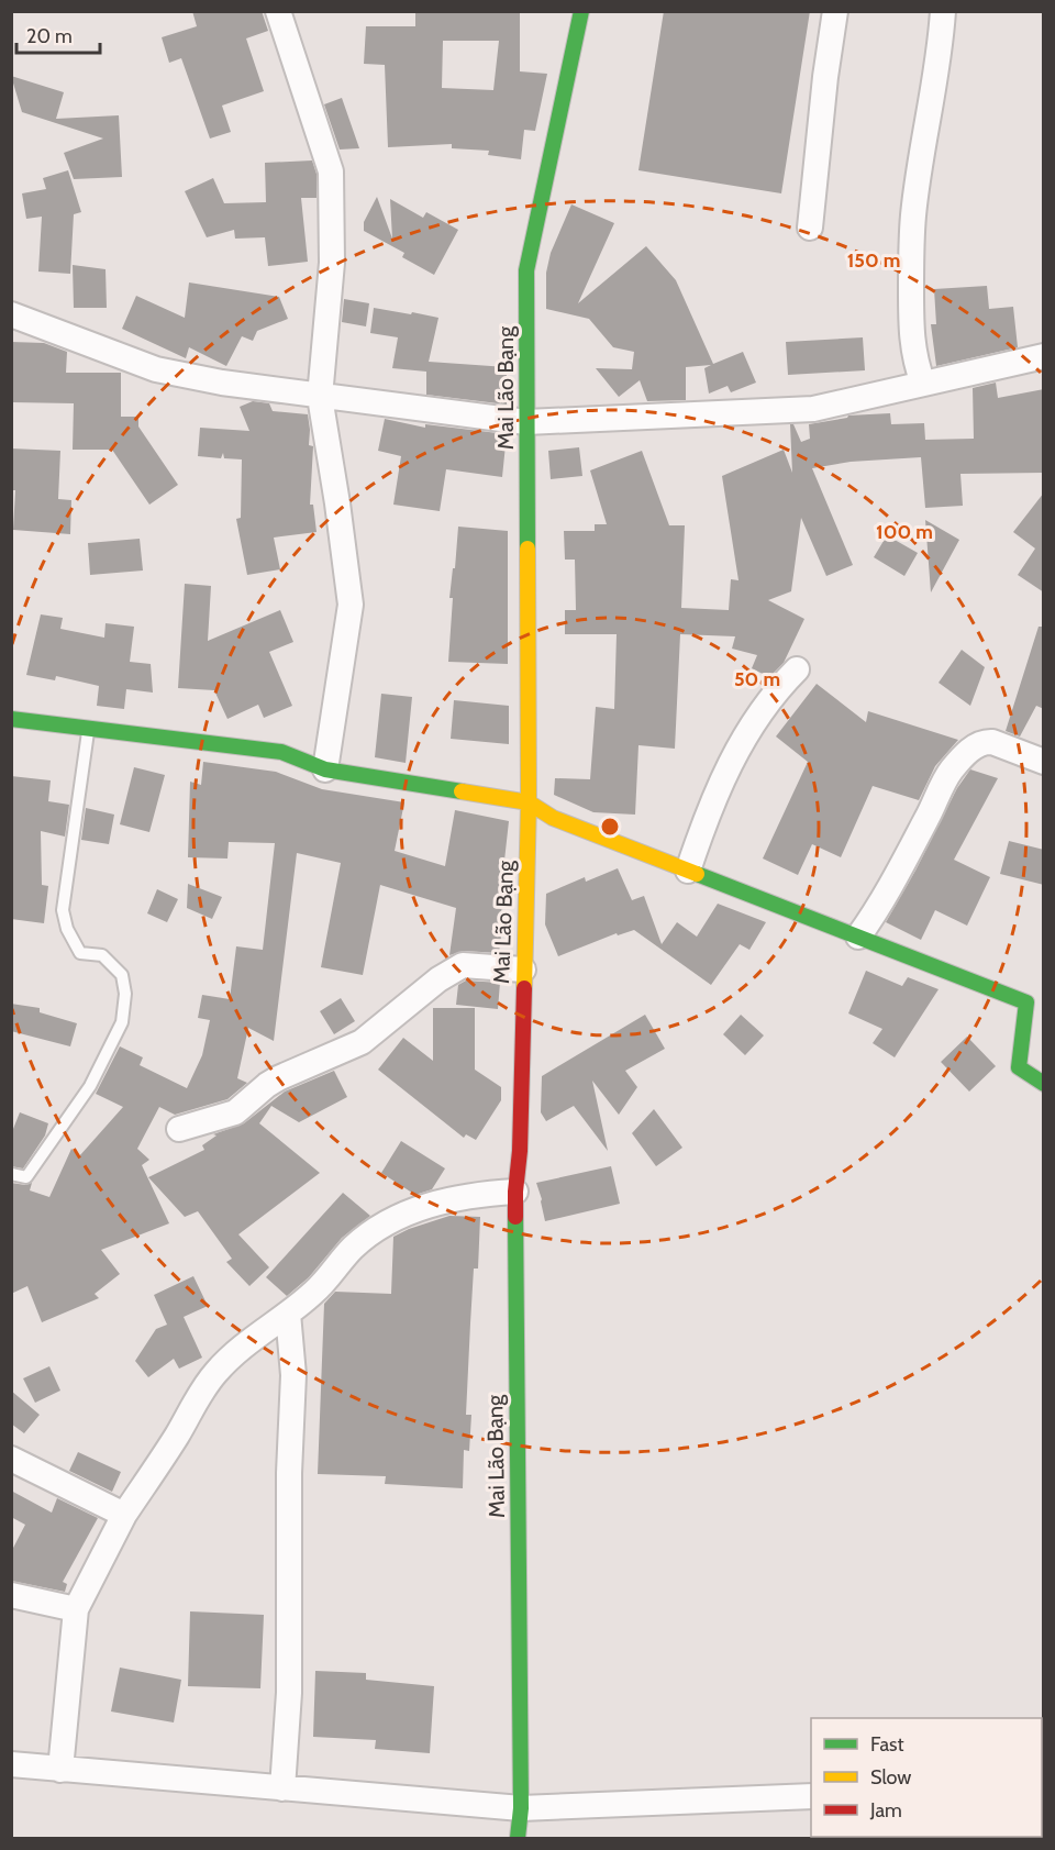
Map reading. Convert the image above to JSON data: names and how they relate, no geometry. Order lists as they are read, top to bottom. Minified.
{"streets":{"street":["Mai Lão Bạng"]},"legend":["Fast","Slow","Jam"],"scale_bar":"20 m","rings":["150 m","100 m","50 m"]}
